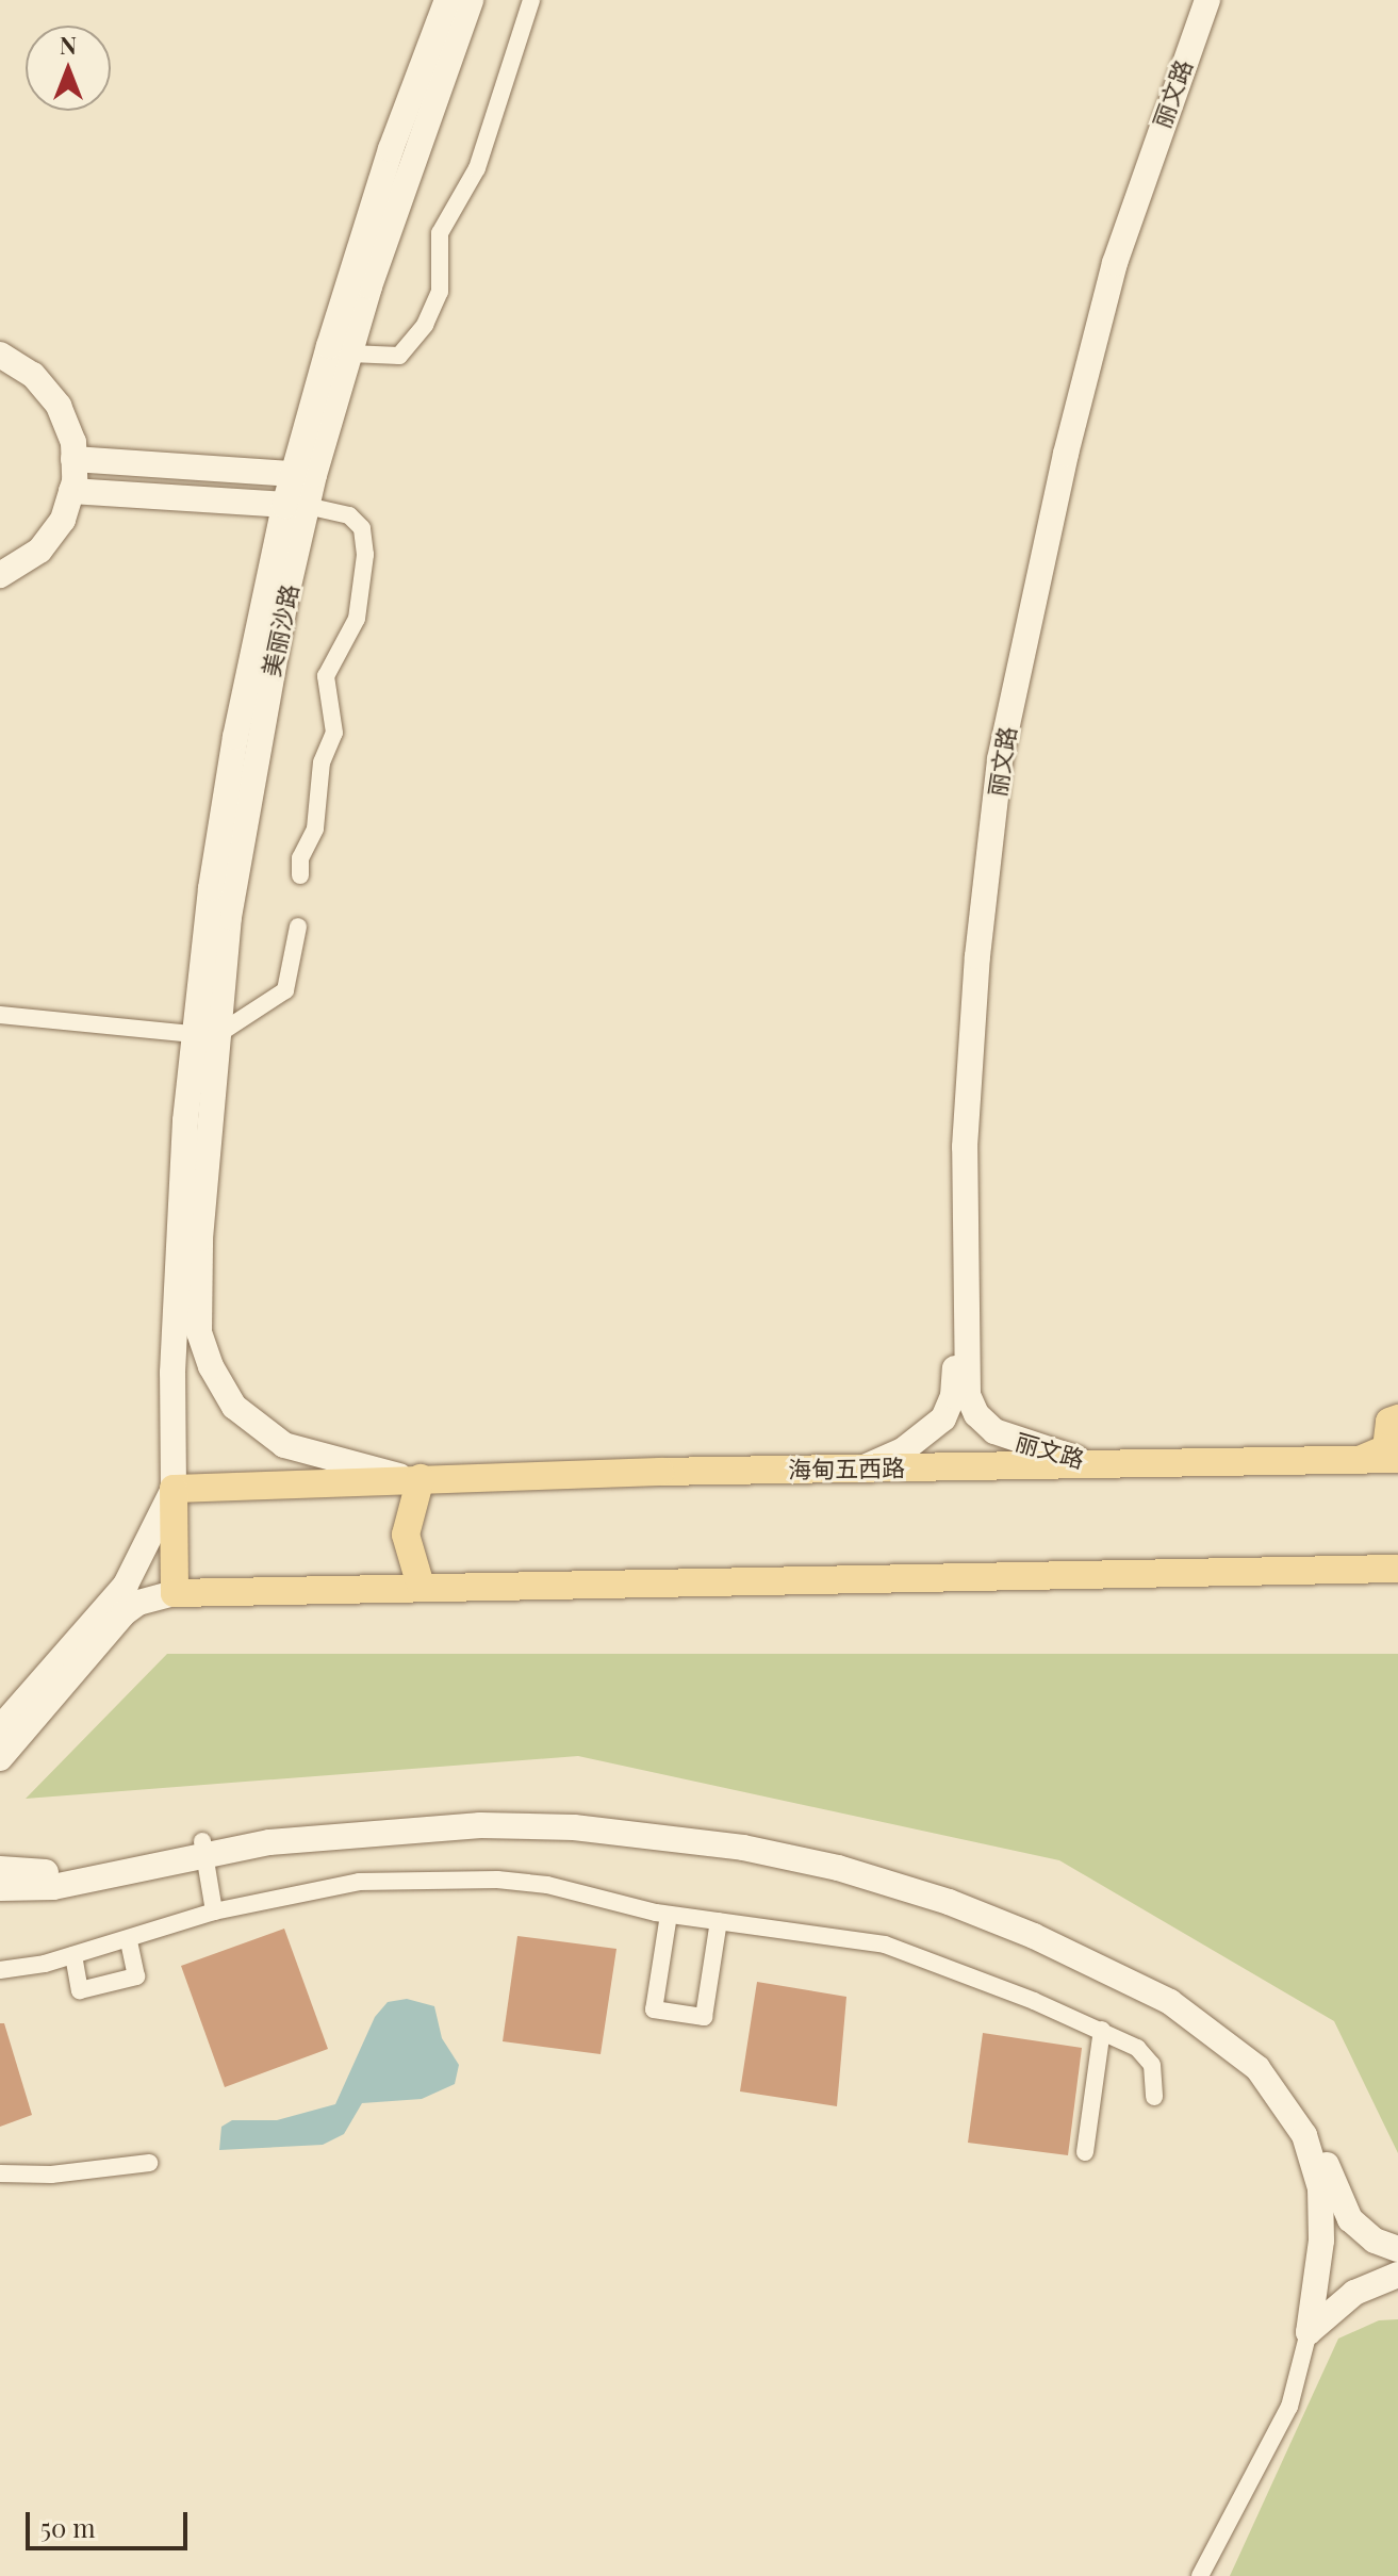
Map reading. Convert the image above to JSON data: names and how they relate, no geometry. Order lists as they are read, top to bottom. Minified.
{"streets":{"main road":["海甸五西路"],"street":["丽文路","美丽沙路"]},"crossings":[["丽文路","海甸五西路"]],"scale_bar":"50 m","north":"top"}
